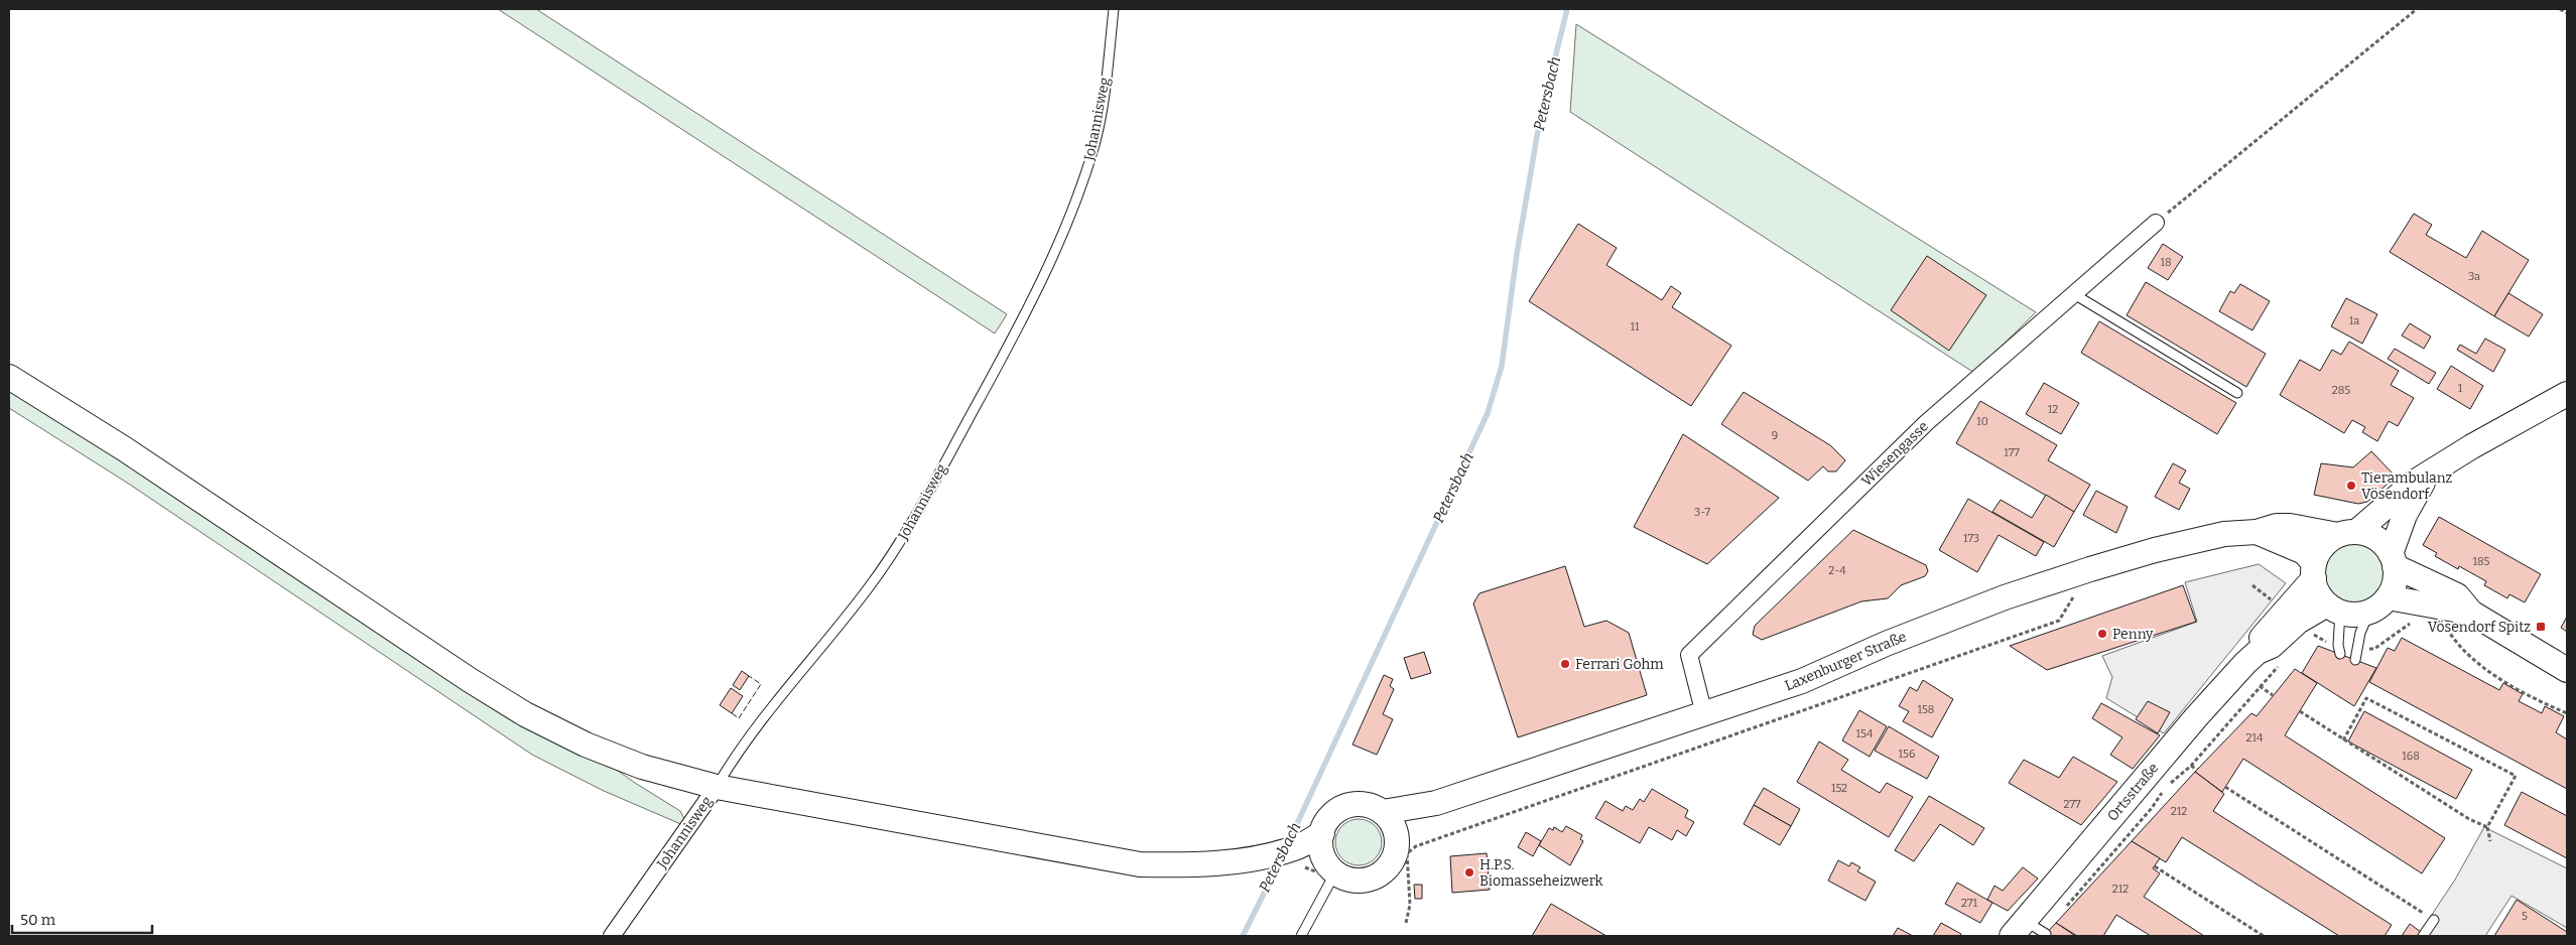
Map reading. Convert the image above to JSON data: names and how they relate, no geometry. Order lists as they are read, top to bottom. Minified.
{"streets":{"main road":["Laxenburger Straße","Ortsstraße"],"street":["Johannisweg","Wiesengasse"]},"crossings":[["Wiesengasse","Laxenburger Straße"],["Laxenburger Straße","Ortsstraße"]],"water":["Petersbach"],"places":{"other":["Tierambulanz Vösendorf","Penny","Ferrari Gohm","H.P.S. Biomasseheizwerk"],"transit":["Vösendorf Spitz"]},"house_numbers":["18","3a","1a","11","1","285","12","10","9","177","3-7","173","185","2-4","158","154","214","156","168","152","277","212","212","271","5"],"scale_bar":"50 m"}
